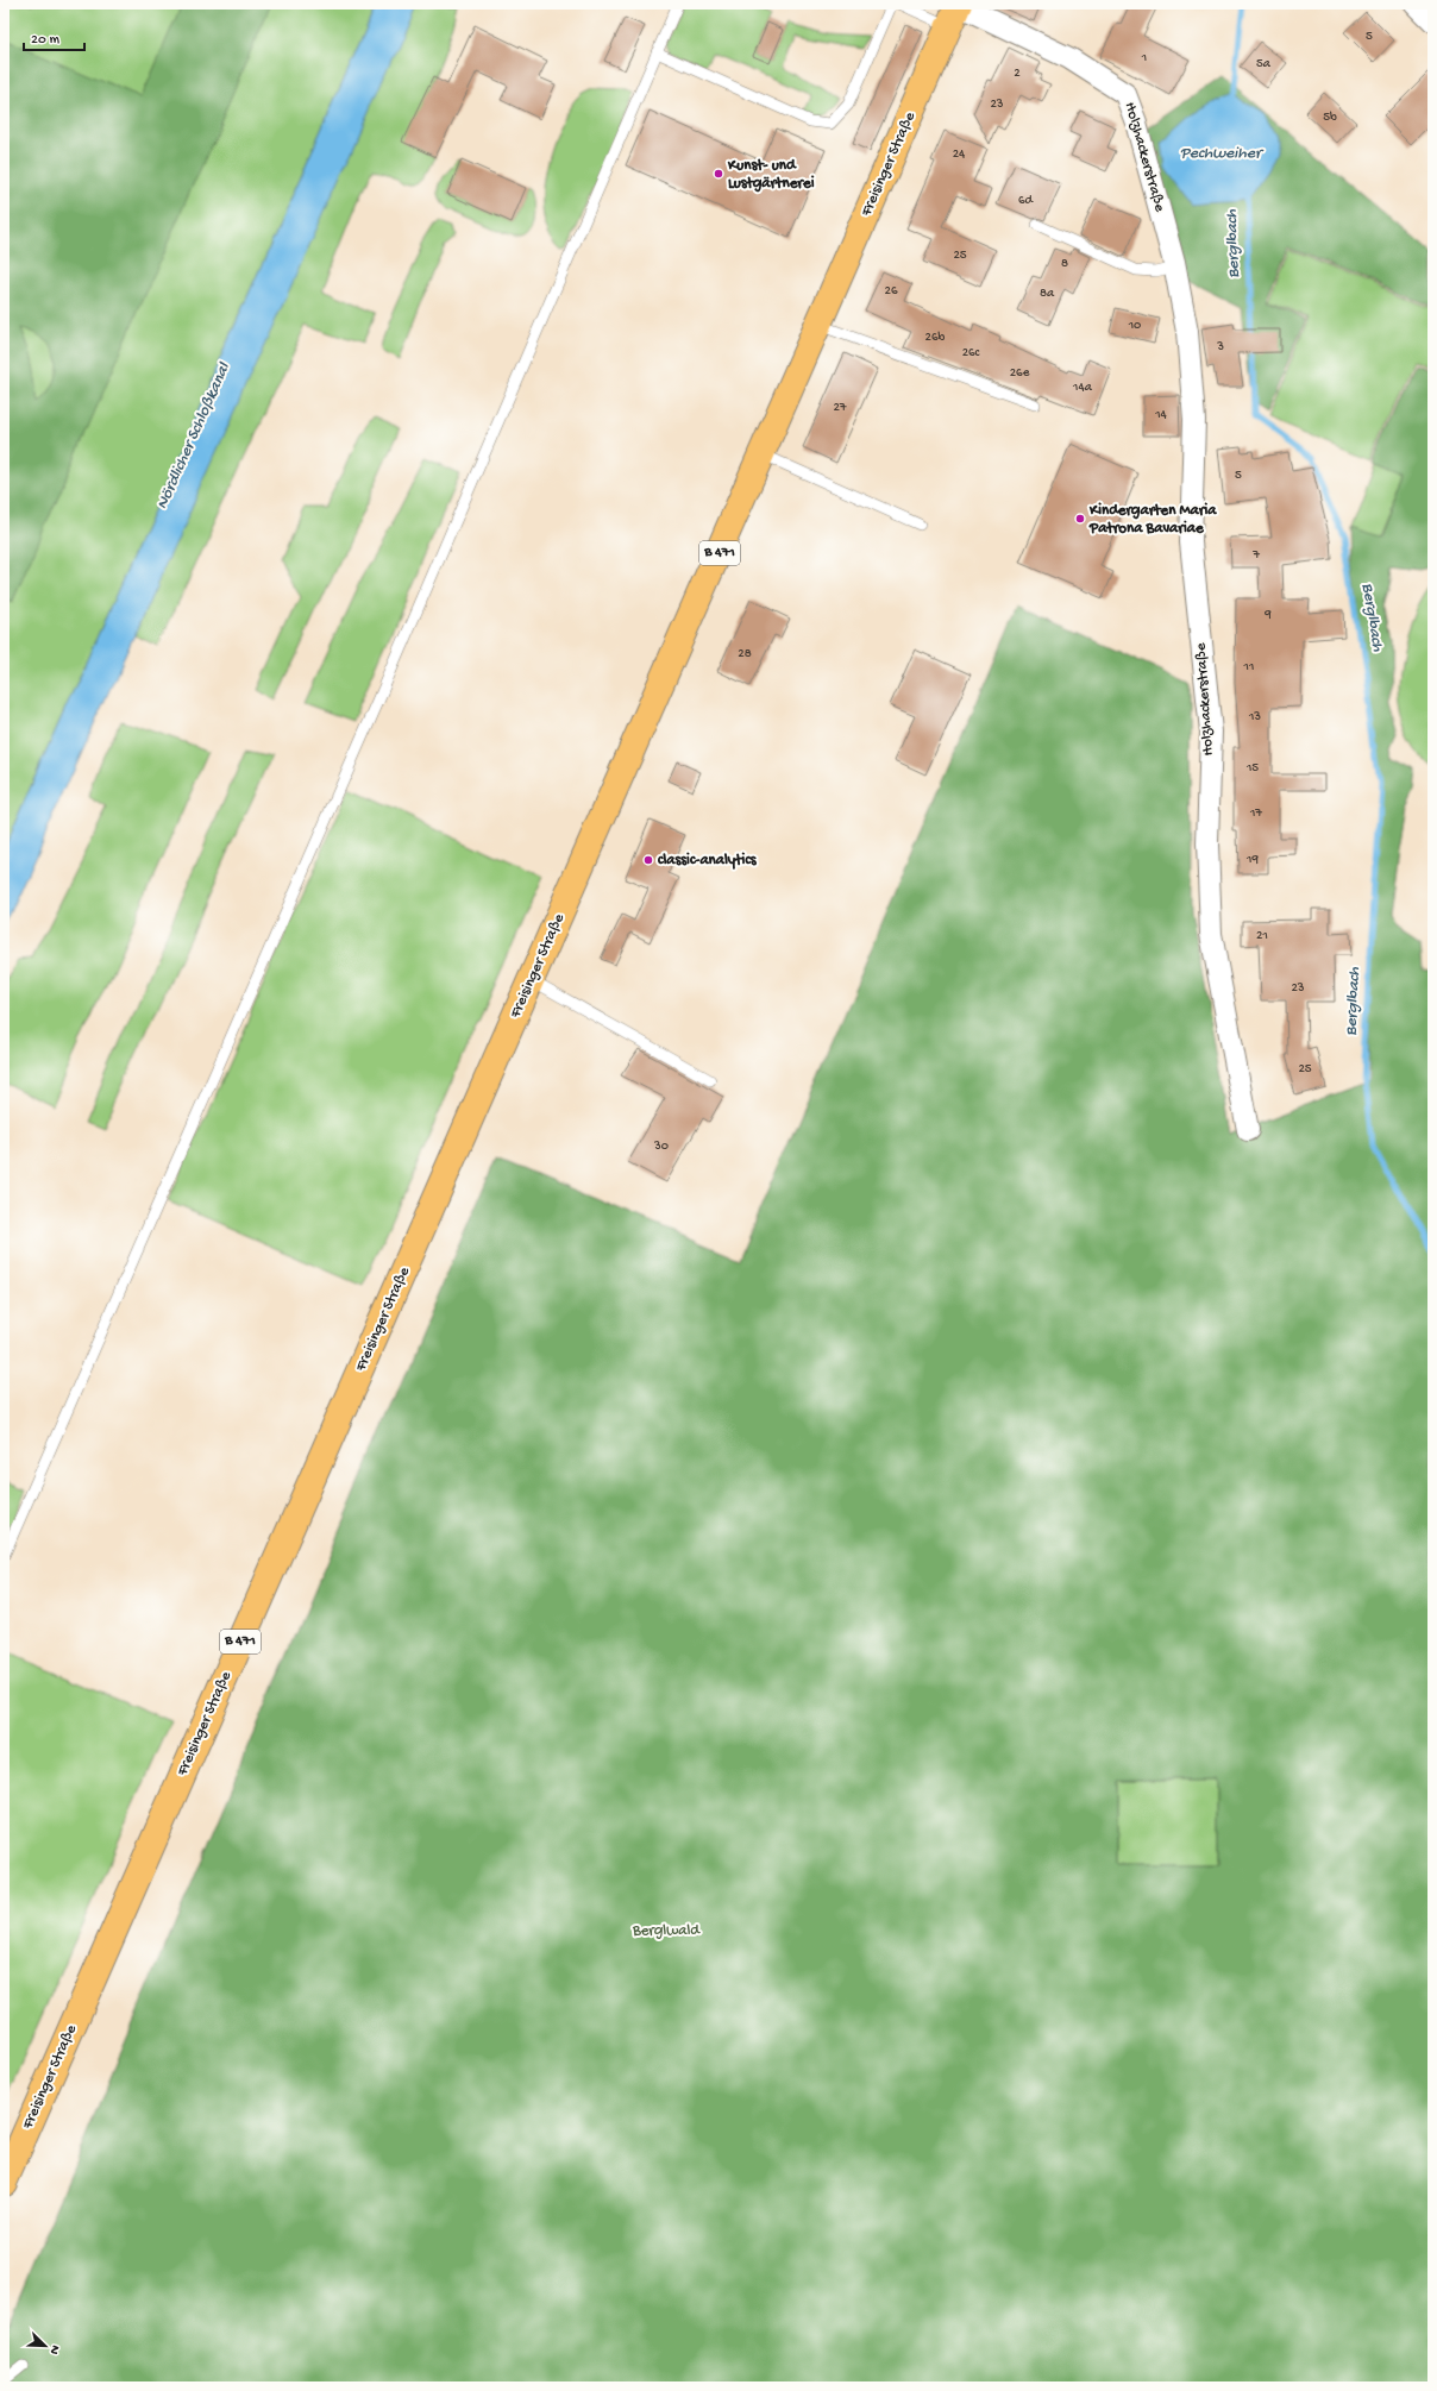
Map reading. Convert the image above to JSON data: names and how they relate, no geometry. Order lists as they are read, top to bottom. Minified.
{"streets":{"main road":["Freisinger Straße","B 471"],"street":["Holzhackerstraße"]},"crossings":[["Holzhackerstraße","Freisinger Straße"]],"water":["Pechweiher","Berglbach","Nördlicher Schloßkanal"],"parks":["Berglwald"],"places":["Kunst- und Lustgärtnerei","Kindergarten Maria Patrona Bavariae","classic-analytics"],"house_numbers":["5","1","5a","2","23","5b","24","6d","25","8","26","8a","10","26b","3","26c","26e","14a","27","14","5","7","9","28","11","13","15","17","19","21","23","25","30"],"scale_bar":"20 m","north":"bottom right"}
